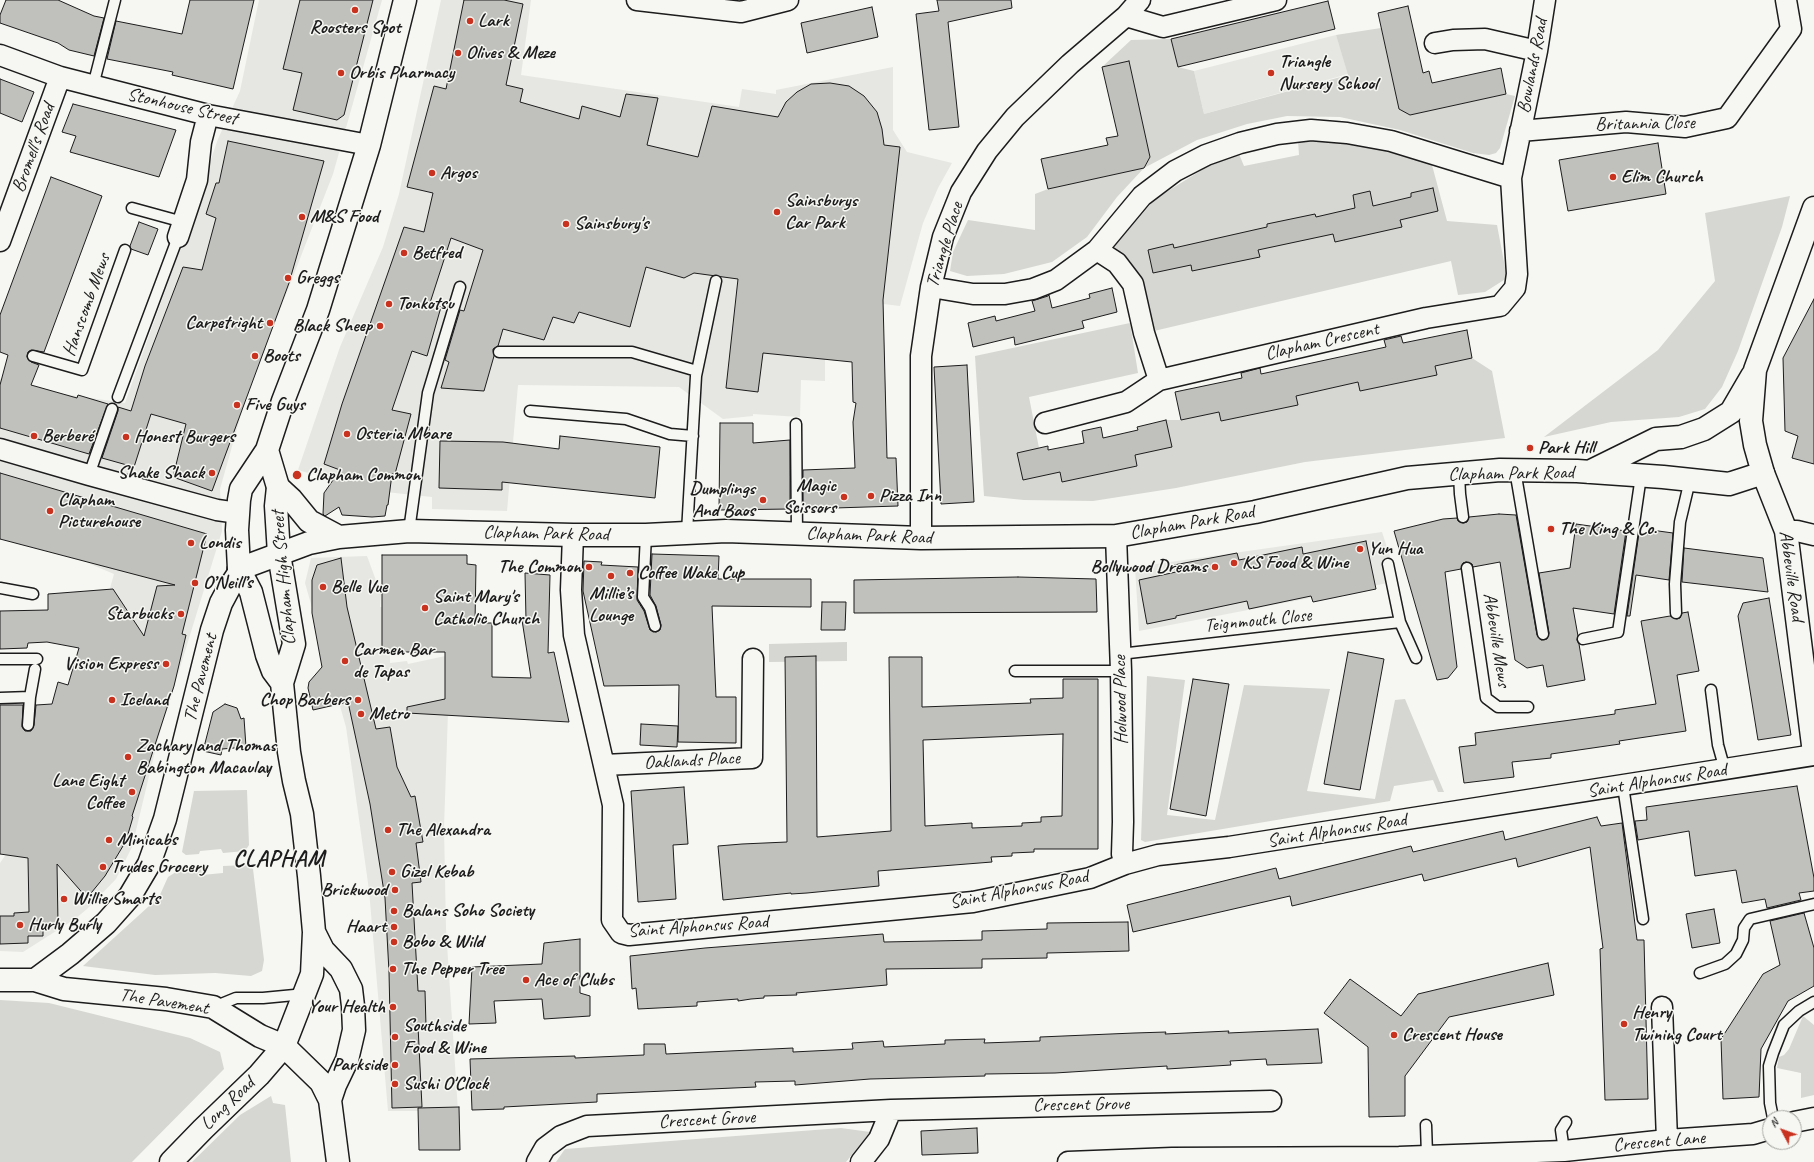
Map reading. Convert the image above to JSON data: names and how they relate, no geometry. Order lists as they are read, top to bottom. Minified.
{"streets":{"main road":["Clapham Park Road","Abbeville Road","Clapham High Street","The Pavement","Long Road"],"street":["Bowlands Road","Stonhouse Street","Britannia Close","Bromell's Road","Triangle Place","Clapham Crescent","Holwood Place","Oaklands Place","Saint Alphonsus Road","Crescent Grove","Crescent Lane"],"lane":["Hanscomb Mews","Teignmouth Close","Abbeville Mews"]},"crossings":[["Bowlands Road","Britannia Close"],["Bowlands Road","Clapham Crescent"],["Stonhouse Street","Bromell's Road"],["Britannia Close","Clapham Crescent"],["Triangle Place","Clapham Park Road"],["Clapham Park Road","Abbeville Road"],["Clapham Park Road","Clapham High Street"],["Clapham Park Road","The Pavement"],["Clapham Park Road","Holwood Place"],["Clapham Park Road","Saint Alphonsus Road"],["Abbeville Road","Saint Alphonsus Road"],["Teignmouth Close","Holwood Place"],["The Pavement","Long Road"],["Holwood Place","Saint Alphonsus Road"],["Oaklands Place","Saint Alphonsus Road"]],"districts":["CLAPHAM"],"places":["Roosters Spot","Lark","Olives & Meze","Orbis Pharmacy","Triangle Nursery School","Argos","Elim Church","Sainsburys Car Park","M&S Food","Sainsbury's","Betfred","Greggs","Tonkotsu","Carpetright","Black Sheep","Boots","Five Guys","Osteria Mbare","Berberé","Honest Burgers","Park Hill","Shake Shack","Clapham Common","Pizza Inn","Magic Scissors","Dumplings And Baos","Clapham Picturehouse","The King & Co.","Londis","Yun Hua","KS Food & Wine","The Common","Bollywood Dreams","Coffee Wake Cup","Millie’s Lounge","O’Neill’s","Belle Vue","Saint Mary's Catholic Church","Starbucks","Carmen Bar de Tapas","Vision Express","Iceland","Chop Barbers","Metro","Zachary and Thomas Babington Macaulay","Lane Eight Coffee","The Alexandra","Minicabs","Trudes Grocery","Gizel Kebab","Brickwood","Willie Smarts","Balans Soho Society","Hurly Burly","Haart","Bobo & Wild","The Pepper Tree","Ace of Clubs","Your Health","Henry Twining Court","Crescent House","Southside Food & Wine","Parkside","Sushi O'Clock"],"north":"top left"}
